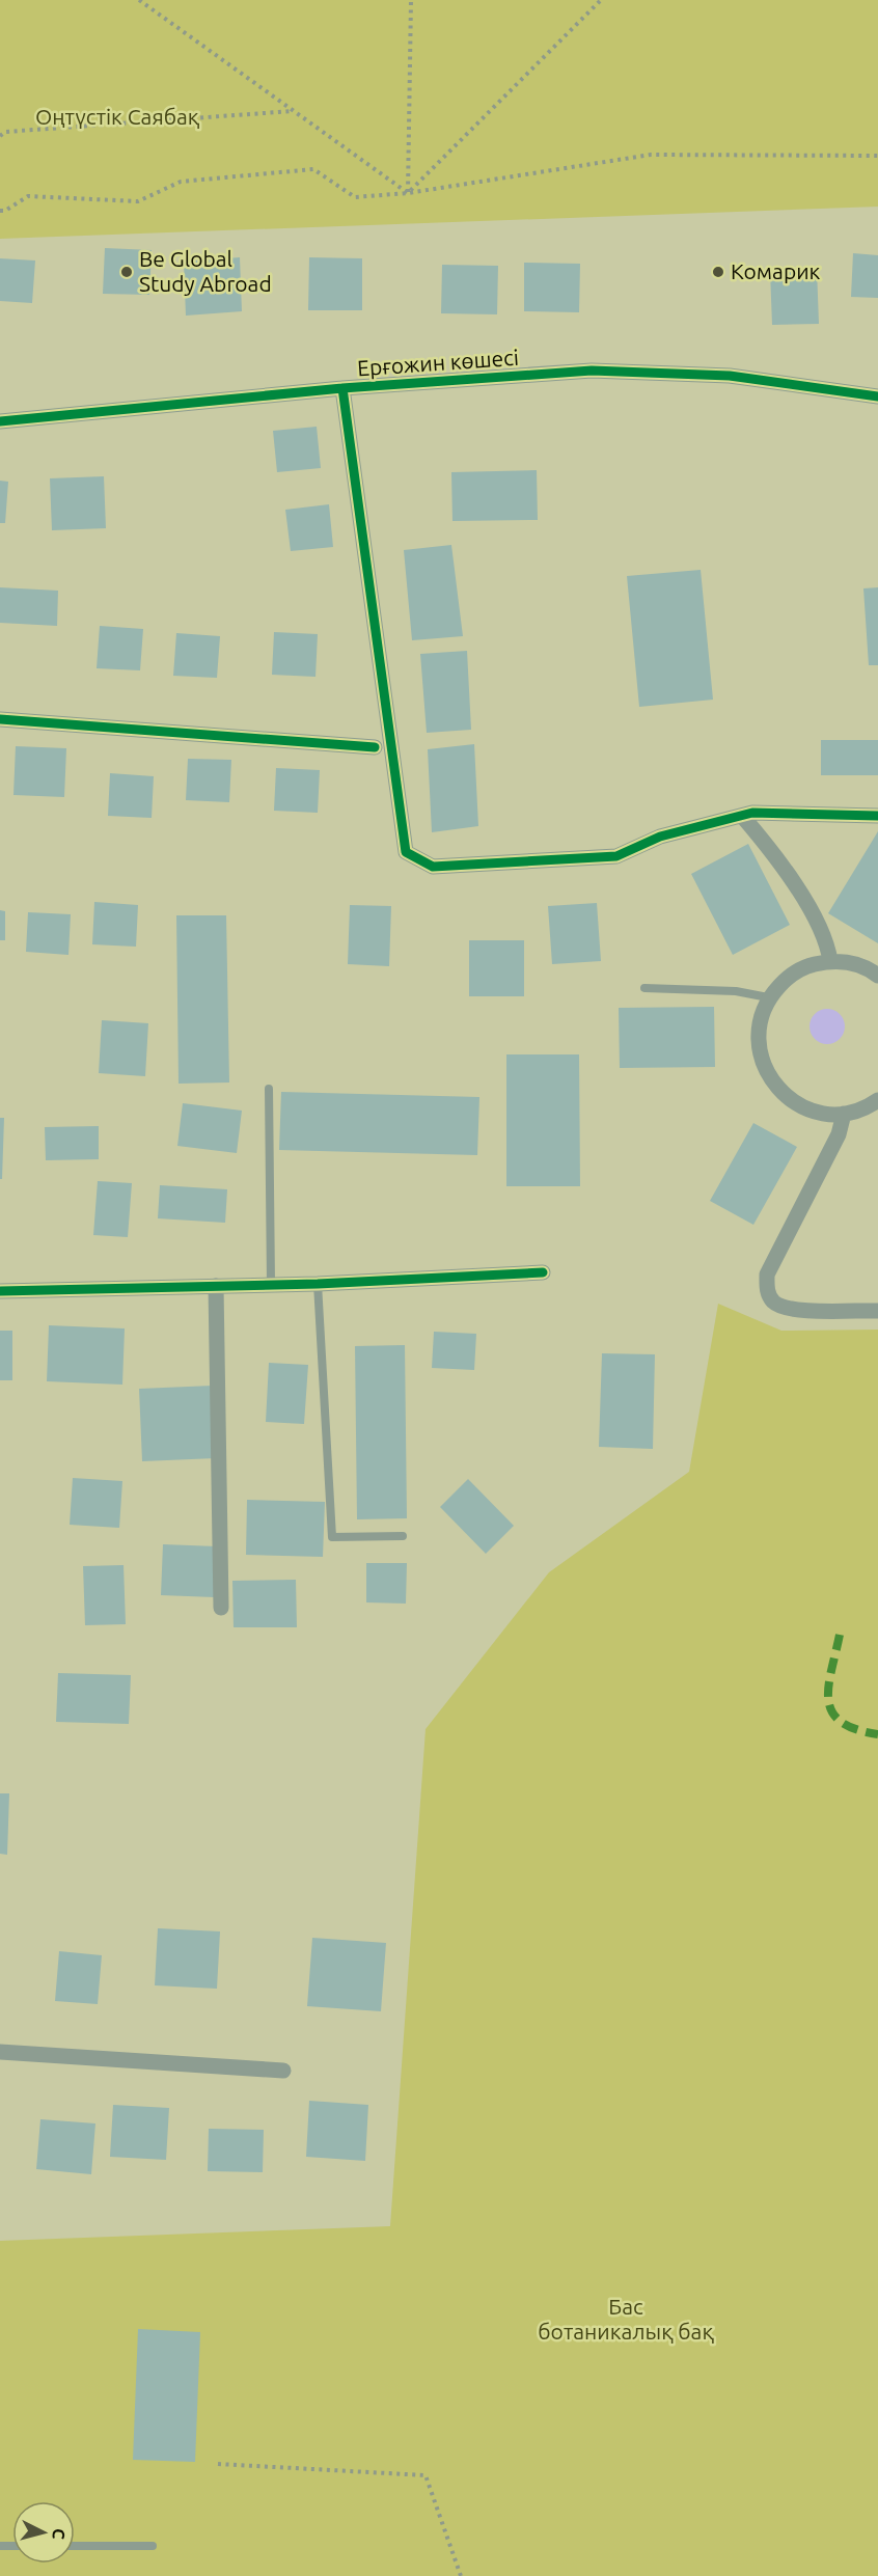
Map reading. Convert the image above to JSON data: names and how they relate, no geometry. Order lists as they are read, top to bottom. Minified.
{"streets":{"street":["Ерғожин көшесі"]},"parks":["Оңтүстік Саябақ","Бас ботаникалық бақ"],"places":["Be Global Study Abroad","Комарик"],"north":"right"}
